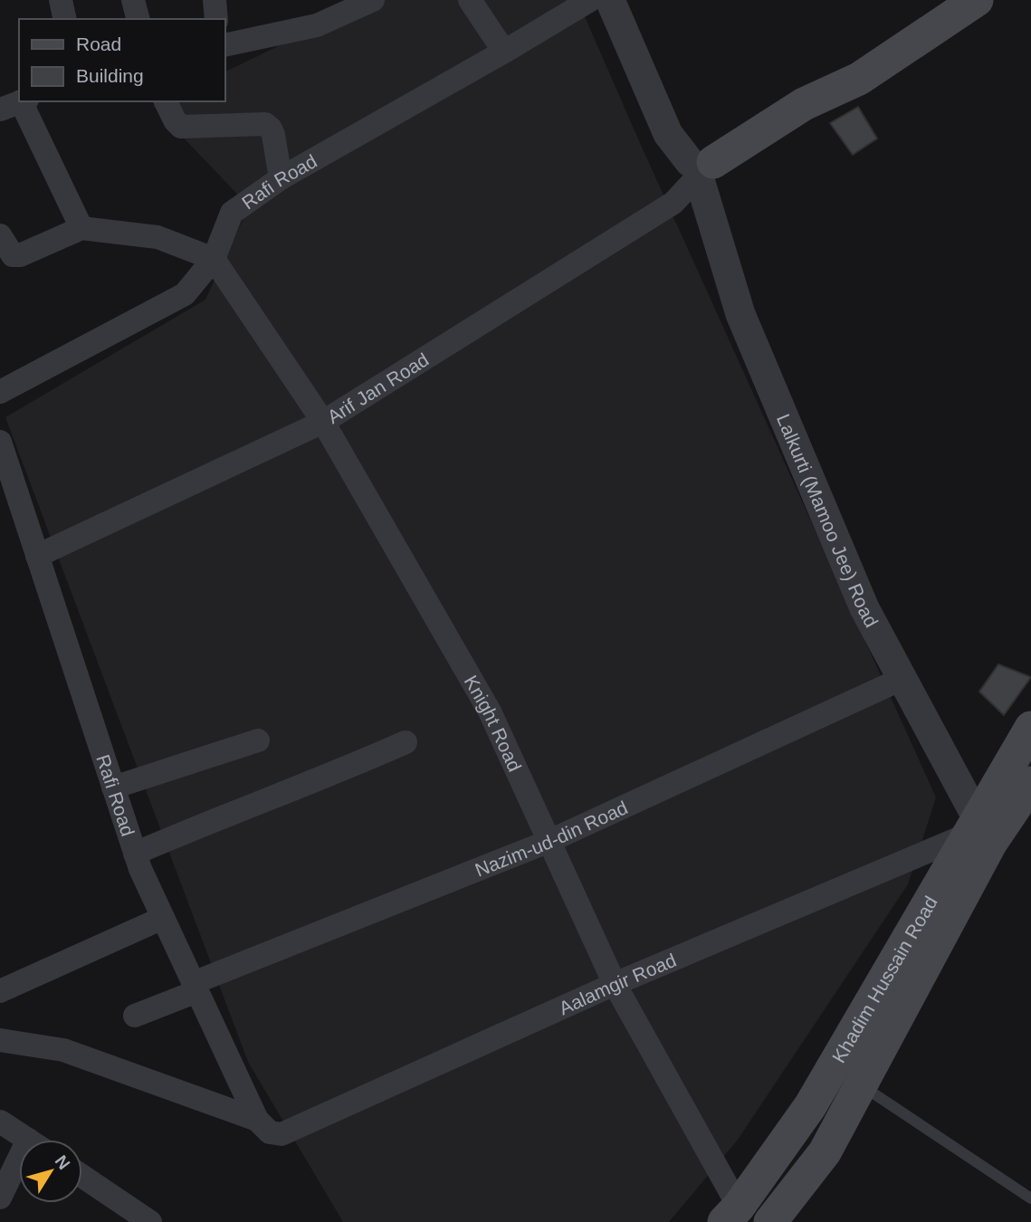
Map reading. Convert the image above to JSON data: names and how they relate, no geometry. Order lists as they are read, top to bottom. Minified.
{"streets":{"main road":["Khadim Hussain Road"],"street":["Rafi Road","Arif Jan Road","Lalkurti (Mamoo Jee) Road","Knight Road","Nazim-ud-din Road","Aalamgir Road"]},"crossings":[["Rafi Road","Arif Jan Road"],["Rafi Road","Knight Road"],["Rafi Road","Nazim-ud-din Road"],["Rafi Road","Aalamgir Road"],["Arif Jan Road","Lalkurti (Mamoo Jee) Road"],["Arif Jan Road","Knight Road"],["Lalkurti (Mamoo Jee) Road","Nazim-ud-din Road"],["Lalkurti (Mamoo Jee) Road","Khadim Hussain Road"],["Lalkurti (Mamoo Jee) Road","Aalamgir Road"],["Knight Road","Nazim-ud-din Road"],["Knight Road","Khadim Hussain Road"],["Knight Road","Aalamgir Road"],["Khadim Hussain Road","Aalamgir Road"]],"legend":["Road","Building"],"north":"top right"}
